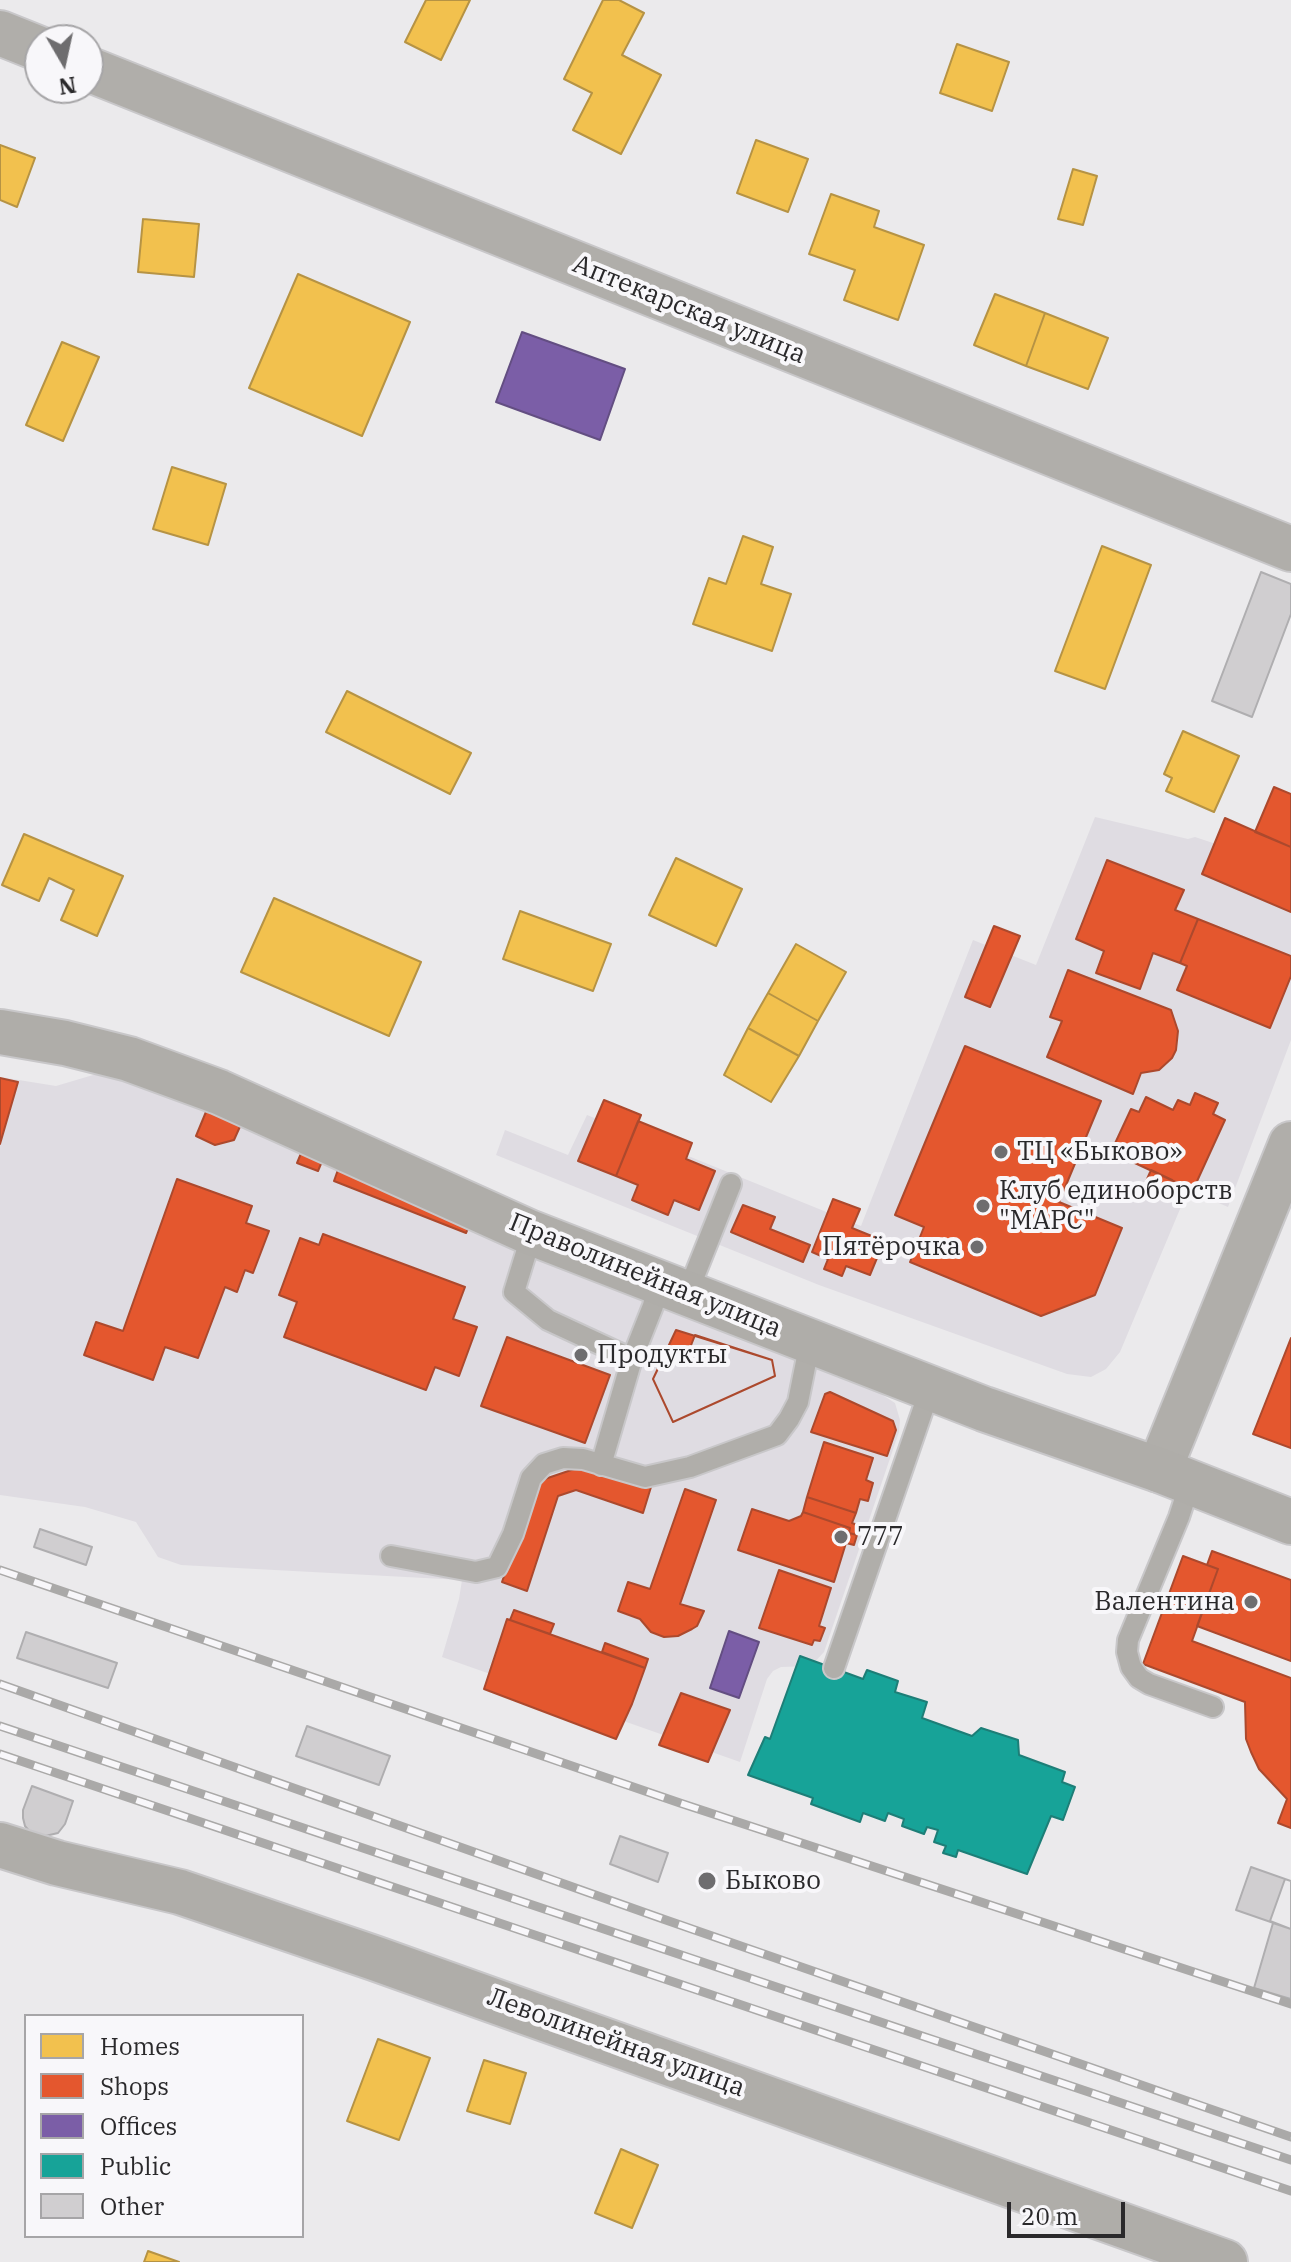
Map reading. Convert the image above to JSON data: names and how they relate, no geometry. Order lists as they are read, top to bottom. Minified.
{"streets":{"main road":["Праволинейная улица","Леволинейная улица"],"street":["Аптекарская улица"]},"places":["ТЦ «Быково»","Клуб единоборств \"МАРС\"","Пятёрочка","Продукты","777","Валентина","Быково"],"legend":["Homes","Shops","Offices","Public","Other"],"scale_bar":"20 m","north":"bottom"}
